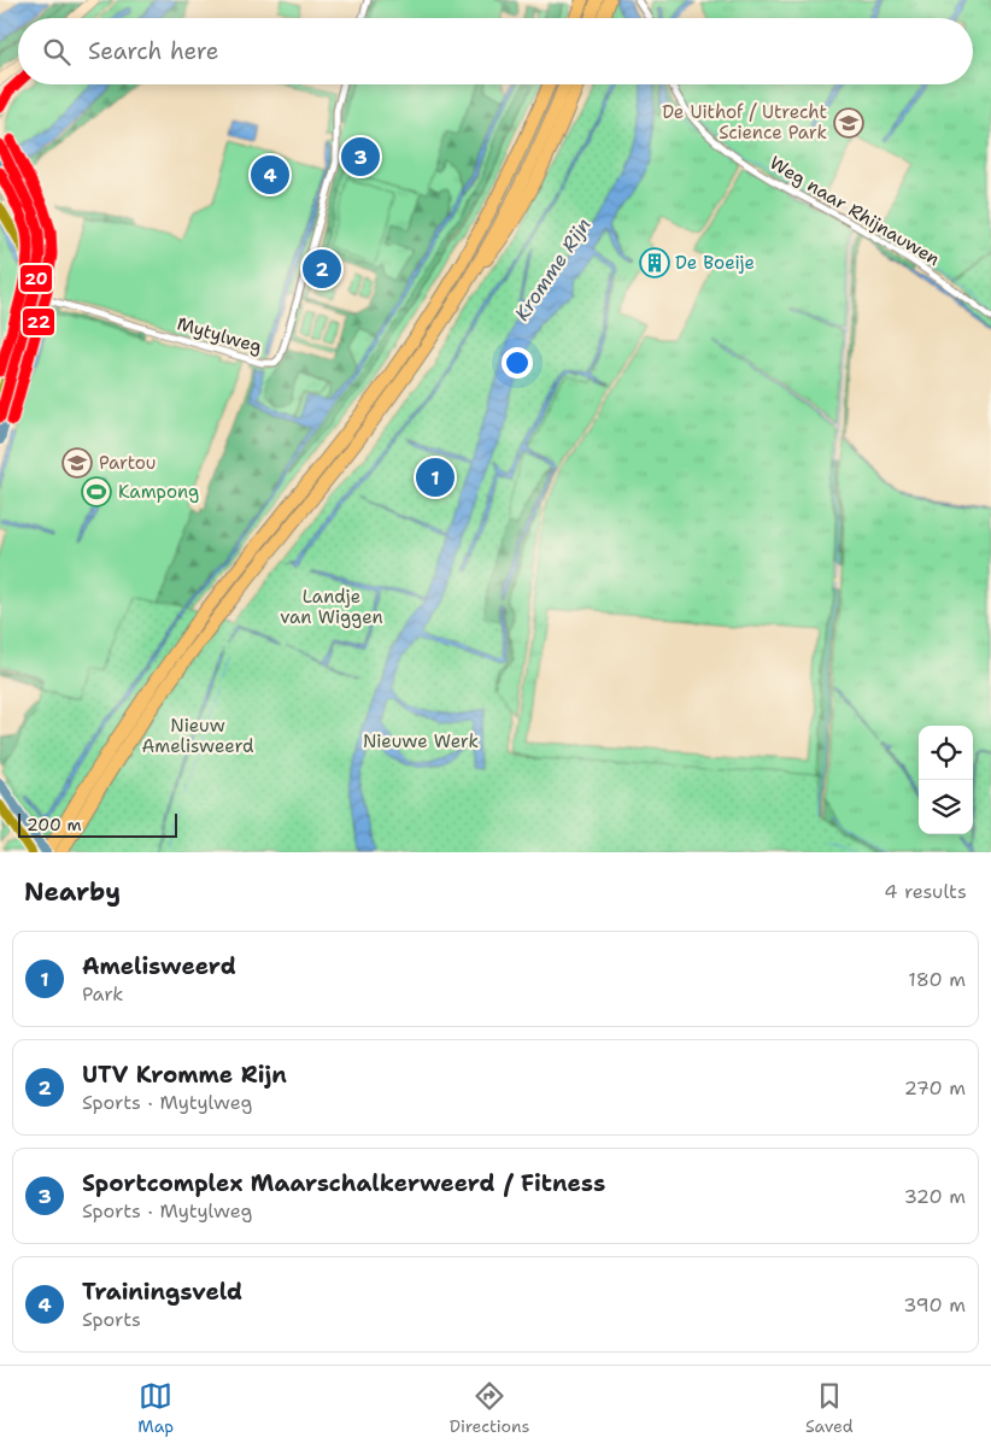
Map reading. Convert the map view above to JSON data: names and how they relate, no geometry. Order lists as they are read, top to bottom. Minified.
{"streets":{"street":["Weg naar Rhijnauwen","Mytylweg"]},"water":["Kromme Rijn"],"parks":["Landje van Wiggen","Nieuw Amelisweerd","Nieuwe Werk"],"places":{"school or university":["De Uithof / Utrecht Science Park","Partou"],"building":["De Boeije"],"sports":["Kampong"]},"lines":["transit line 20","transit line 22"],"scale_bar":"200 m","page":{"search":"Search here","pins":["3","4","2","1"],"scale":"200 m","heading":["Nearby","4 results"],"list":[{"mark":"1","name":"Amelisweerd","note":"Park","value":"180 m"},{"mark":"2","name":"UTV Kromme Rijn","note":"Sports · Mytylweg","value":"270 m"},{"mark":"3","name":"Sportcomplex Maarschalkerweerd / Fitness","note":"Sports · Mytylweg","value":"320 m"},{"mark":"4","name":"Trainingsveld","note":"Sports","value":"390 m"}],"nav":["Map","Directions","Saved"]}}
